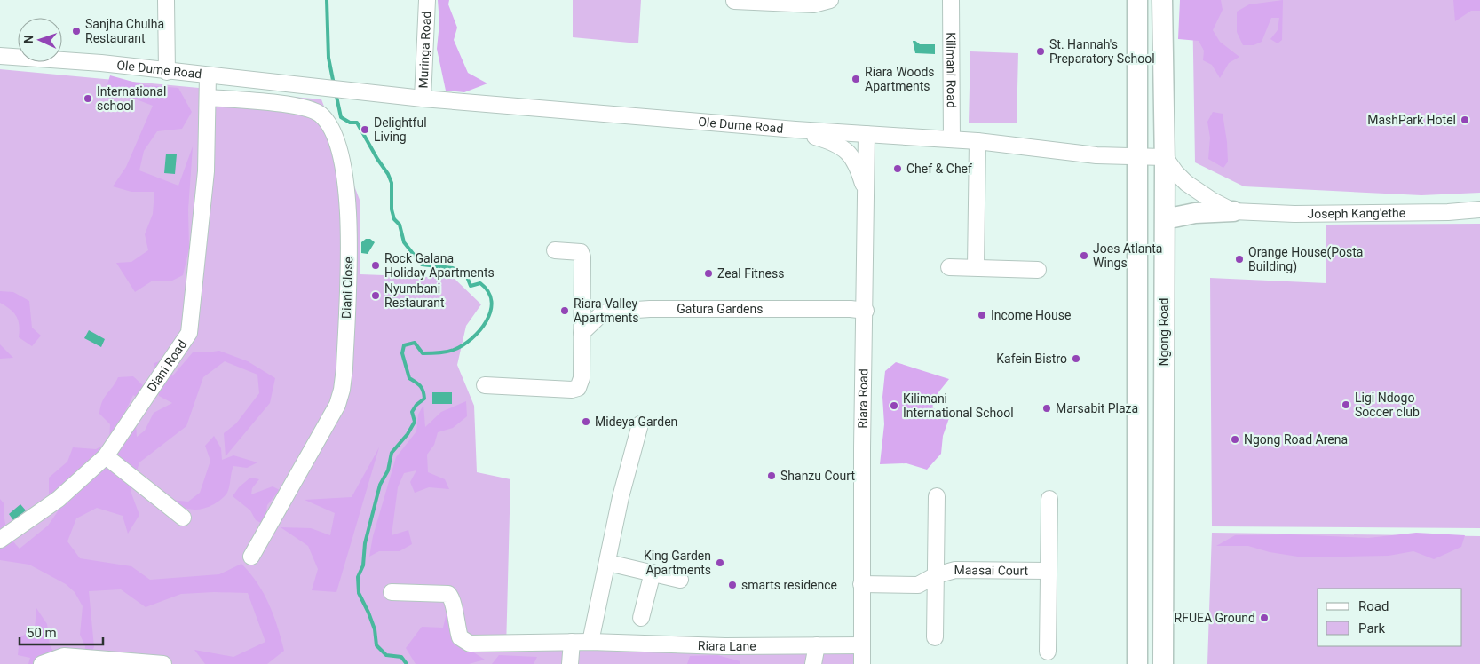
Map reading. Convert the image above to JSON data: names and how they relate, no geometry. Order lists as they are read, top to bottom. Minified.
{"streets":{"main road":["Ngong Road"],"street":["Muringa Road","Kilimani Road","Ole Dume Road","Joseph Kang'ethe","Diani Close","Gatura Gardens","Diani Road","Riara Road","Maasai Court","Riara Lane"]},"crossings":[["Muringa Road","Ole Dume Road"],["Kilimani Road","Ole Dume Road"],["Ole Dume Road","Ngong Road"],["Ole Dume Road","Diani Road"],["Ole Dume Road","Riara Road"],["Diani Close","Diani Road"],["Gatura Gardens","Riara Road"],["Riara Road","Maasai Court"],["Riara Road","Riara Lane"]],"places":["Sanjha Chulha Restaurant","St. Hannah's Preparatory School","Riara Woods Apartments","International school","MashPark Hotel","Delightful Living","Chef & Chef","Joes Atlanta Wings","Orange House(Posta Building)","Rock Galana Holiday Apartments","Zeal Fitness","Nyumbani Restaurant","Riara Valley Apartments","Income House","Kafein Bistro","Ligi Ndogo Soccer club","Kilimani International School","Marsabit Plaza","Mideya Garden","Ngong Road Arena","Shanzu Court","King Garden Apartments","smarts residence","RFUEA Ground"],"legend":["Road","Park"],"scale_bar":"50 m","north":"left"}
